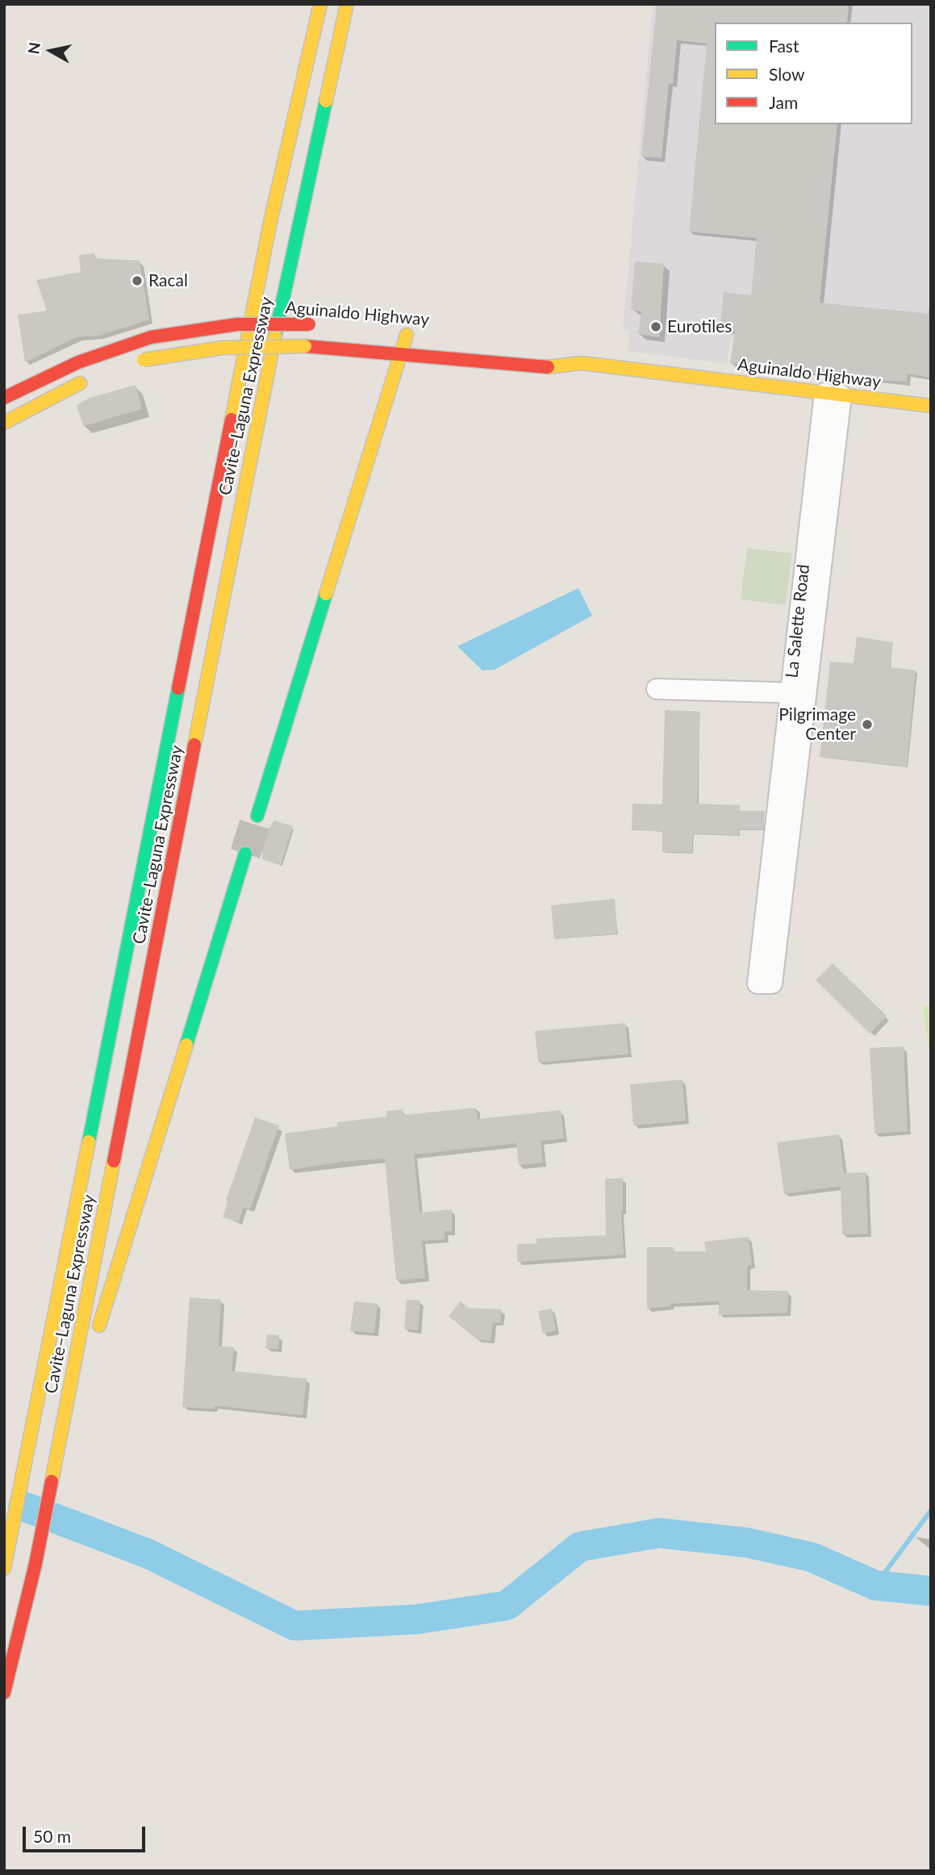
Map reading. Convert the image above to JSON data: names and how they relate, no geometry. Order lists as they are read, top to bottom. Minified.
{"streets":{"main road":["Aguinaldo Highway","Cavite–Laguna Expressway"],"street":["La Salette Road"]},"crossings":[["Aguinaldo Highway","La Salette Road"]],"places":["Racal","Eurotiles","Pilgrimage Center"],"legend":["Fast","Slow","Jam"],"scale_bar":"50 m","north":"left"}
